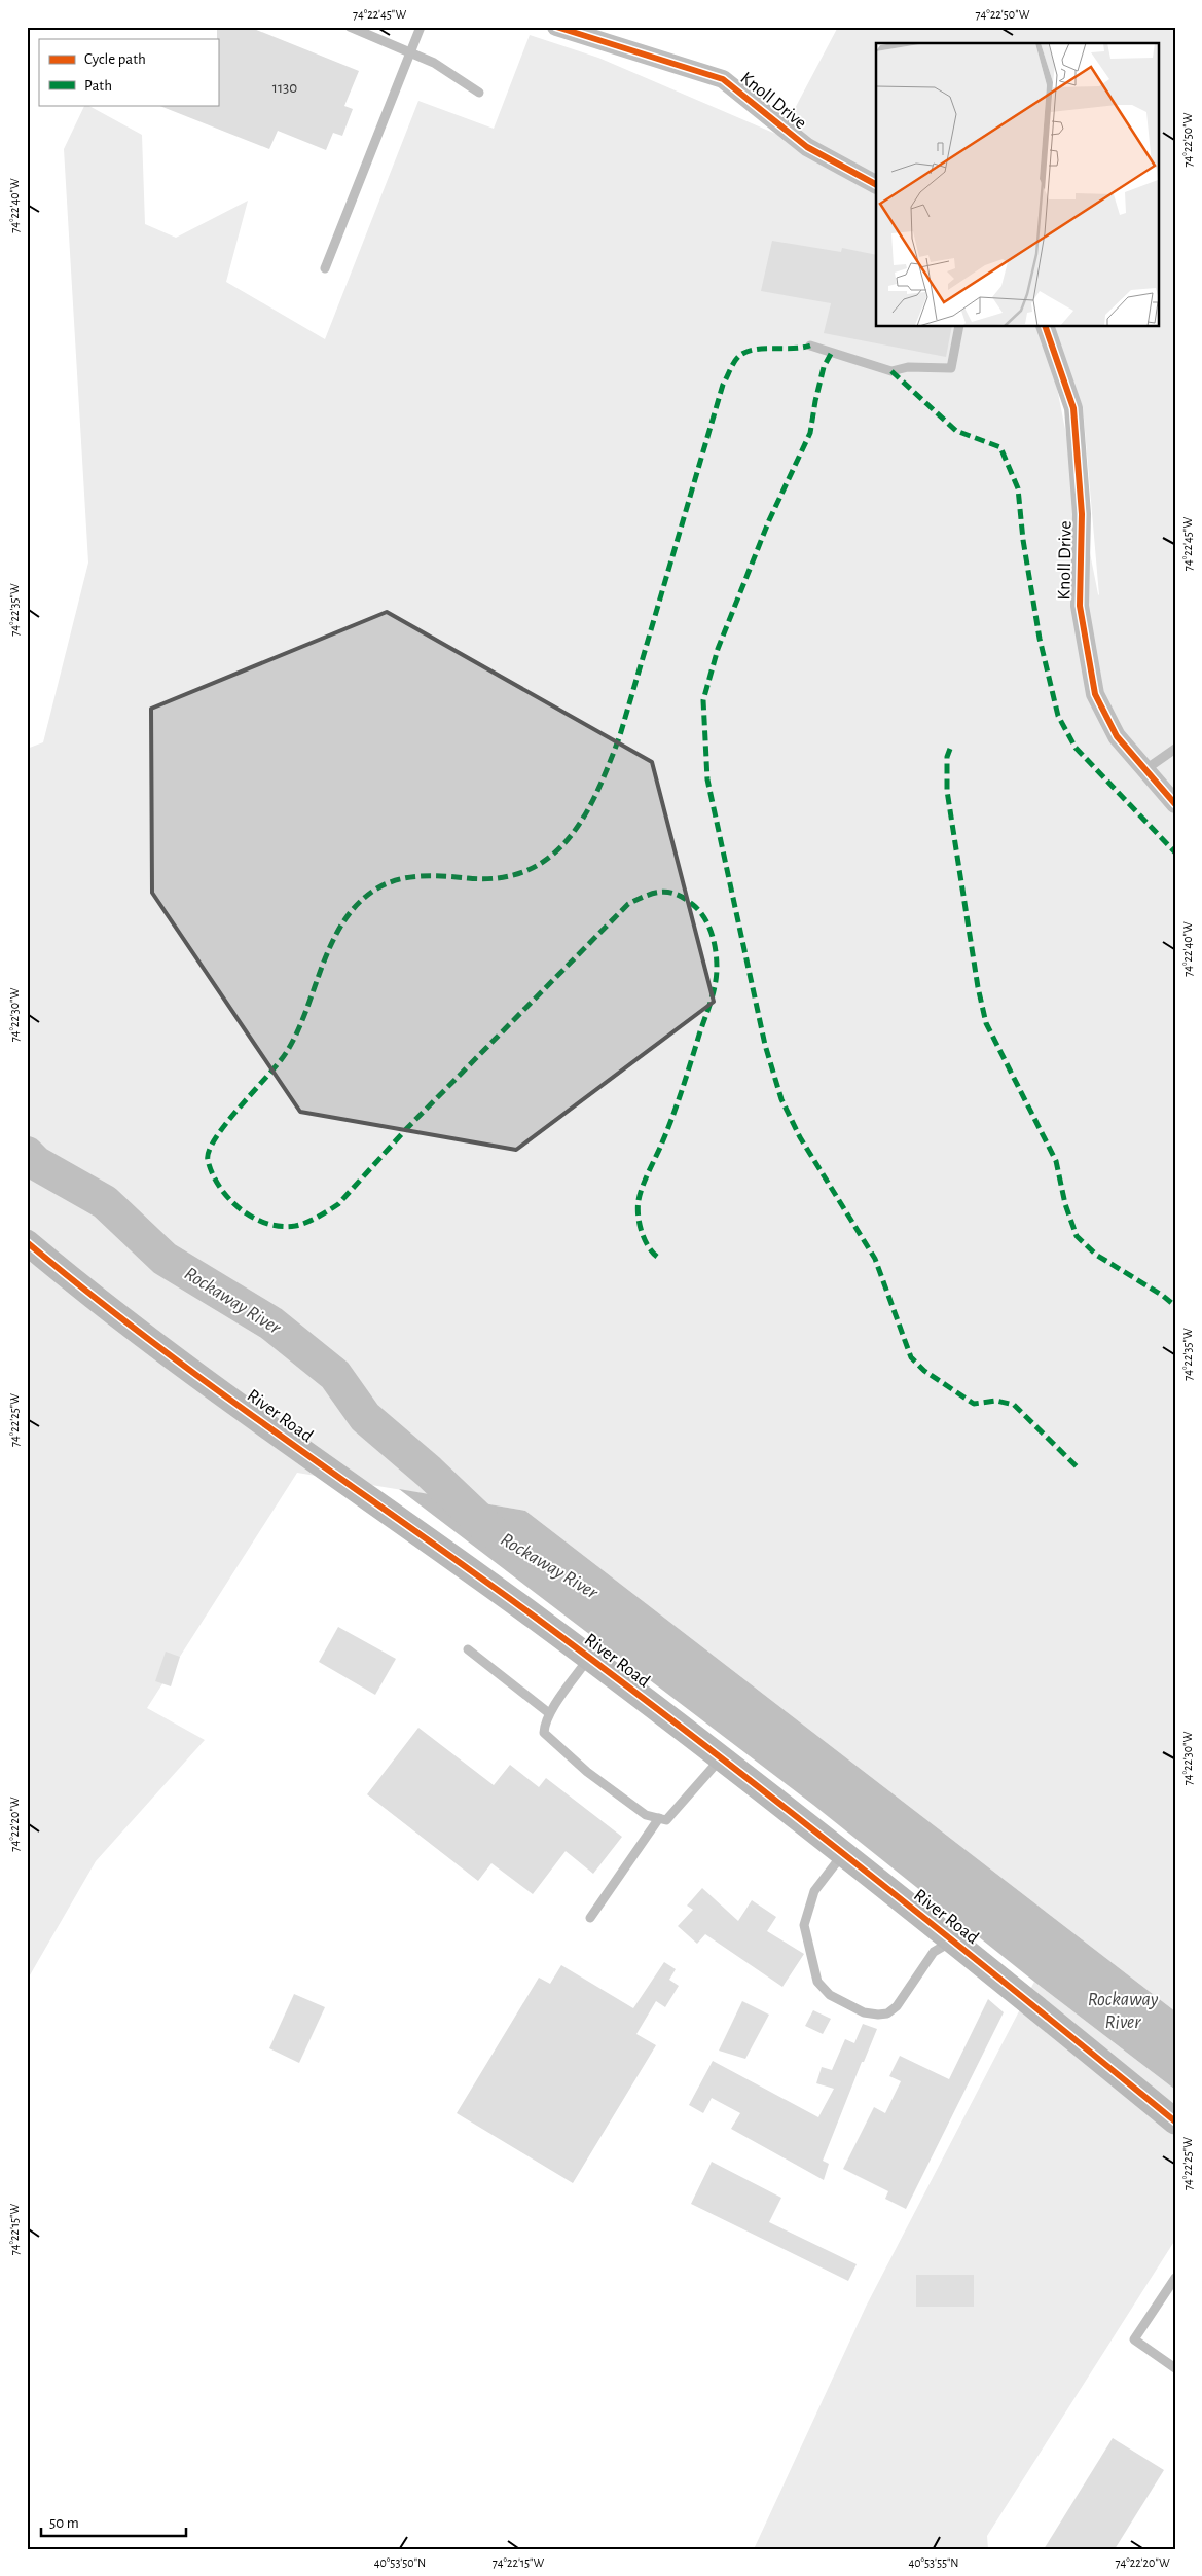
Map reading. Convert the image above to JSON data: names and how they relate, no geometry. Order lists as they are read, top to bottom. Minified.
{"streets":{"street":["Knoll Drive","River Road"]},"water":["Rockaway River"],"house_numbers":["1130"],"legend":["Cycle path","Path"],"scale_bar":"50 m","coordinates":["74°22'45\"W","74°22'50\"W","74°22'40\"W","74°22'35\"W","74°22'30\"W","74°22'25\"W","74°22'20\"W","74°22'15\"W","40°53'50\"N","40°53'55\"N"]}
